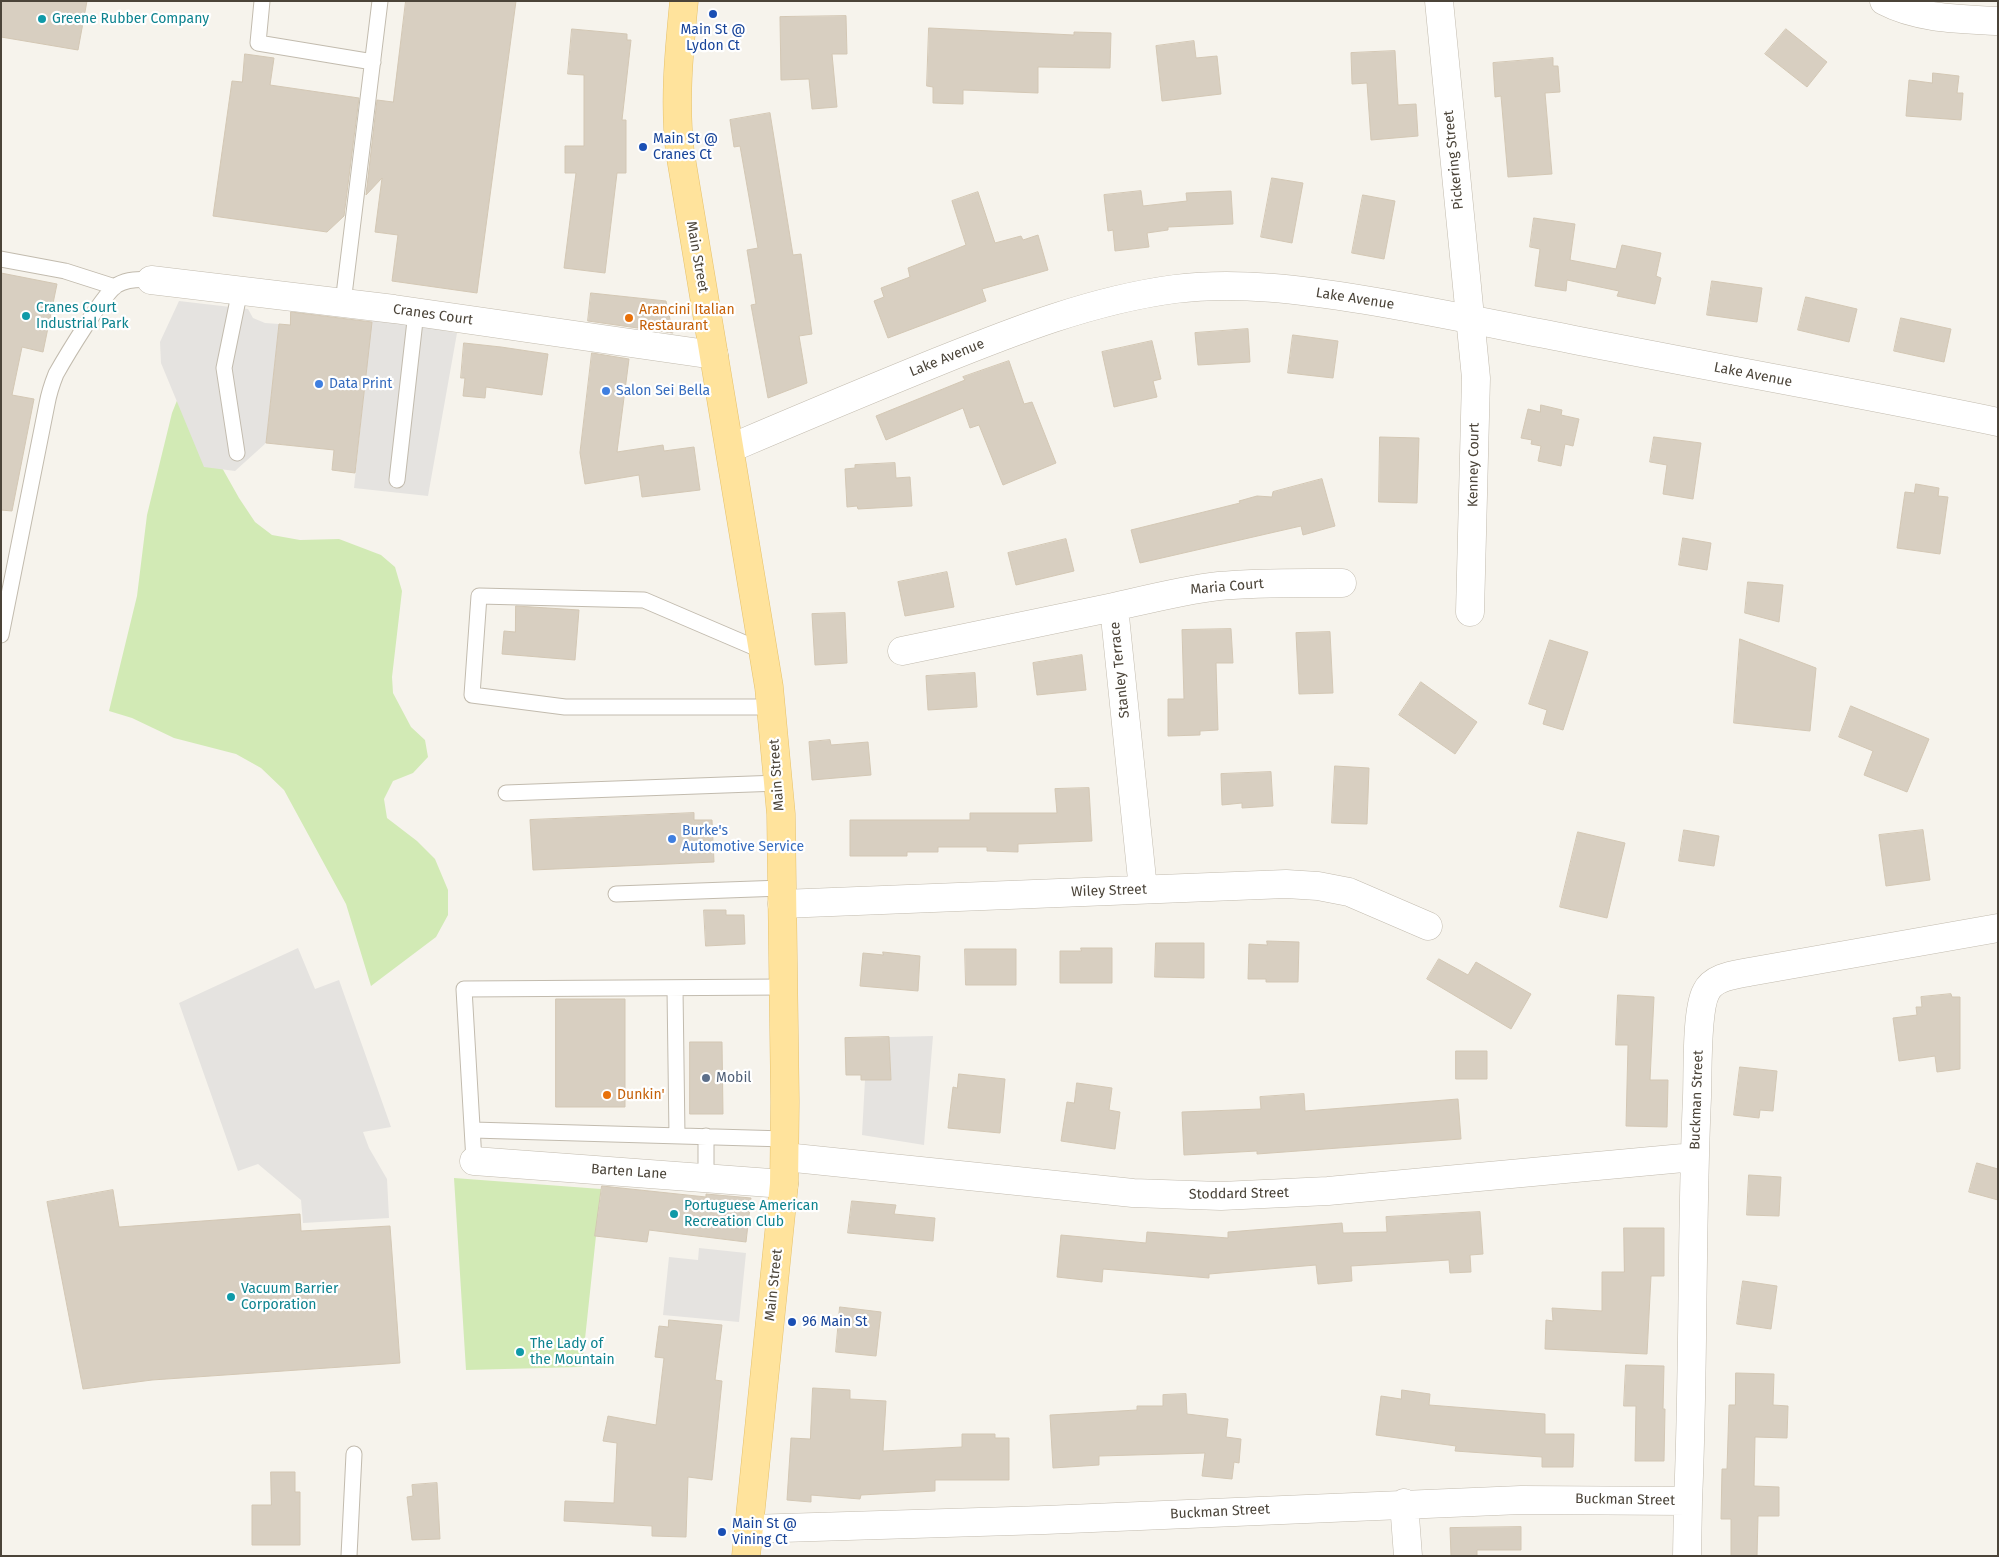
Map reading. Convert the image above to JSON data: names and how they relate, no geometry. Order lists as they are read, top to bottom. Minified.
{"streets":{"main road":["Main Street"],"street":["Pickering Street","Lake Avenue","Cranes Court","Kenney Court","Maria Court","Stanley Terrace","Wiley Street","Buckman Street","Barten Lane","Stoddard Street"]},"crossings":[["Pickering Street","Lake Avenue"],["Pickering Street","Kenney Court"],["Main Street","Lake Avenue"],["Main Street","Cranes Court"],["Main Street","Wiley Street"],["Main Street","Buckman Street"],["Main Street","Barten Lane"],["Main Street","Stoddard Street"],["Lake Avenue","Kenney Court"],["Maria Court","Stanley Terrace"],["Stanley Terrace","Wiley Street"],["Buckman Street","Stoddard Street"]],"places":["Main St @ Lydon Ct","Greene Rubber Company","Main St @ Cranes Ct","Cranes Court Industrial Park","Arancini Italian Restaurant","Data Print","Salon Sei Bella","Burke's Automotive Service","Mobil","Dunkin'","Portuguese American Recreation Club","Vacuum Barrier Corporation","96 Main St","The Lady of the Mountain","Main St @ Vining Ct"]}
